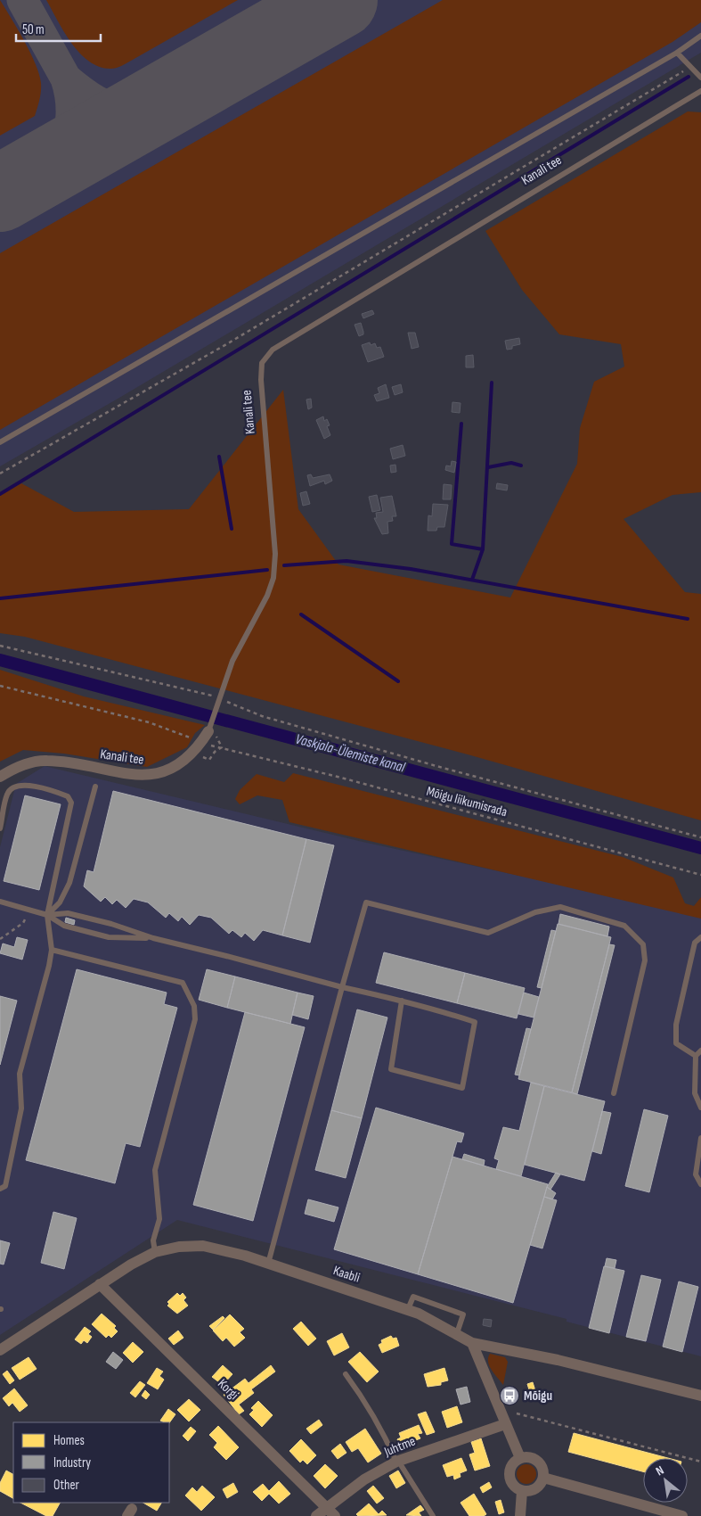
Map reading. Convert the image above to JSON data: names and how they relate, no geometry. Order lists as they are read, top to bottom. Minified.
{"streets":{"street":["Kanali tee","Kaabli","Korgi","Juhtme"],"path":["Mõigu liikumisrada"]},"crossings":[["Kanali tee","Mõigu liikumisrada"],["Kaabli","Korgi"],["Korgi","Juhtme"]],"water":["Vaskjala-Ülemiste kanal"],"places":{"bus stop":["Mõigu"]},"legend":["Homes","Industry","Other"],"scale_bar":"50 m","north":"top left"}
